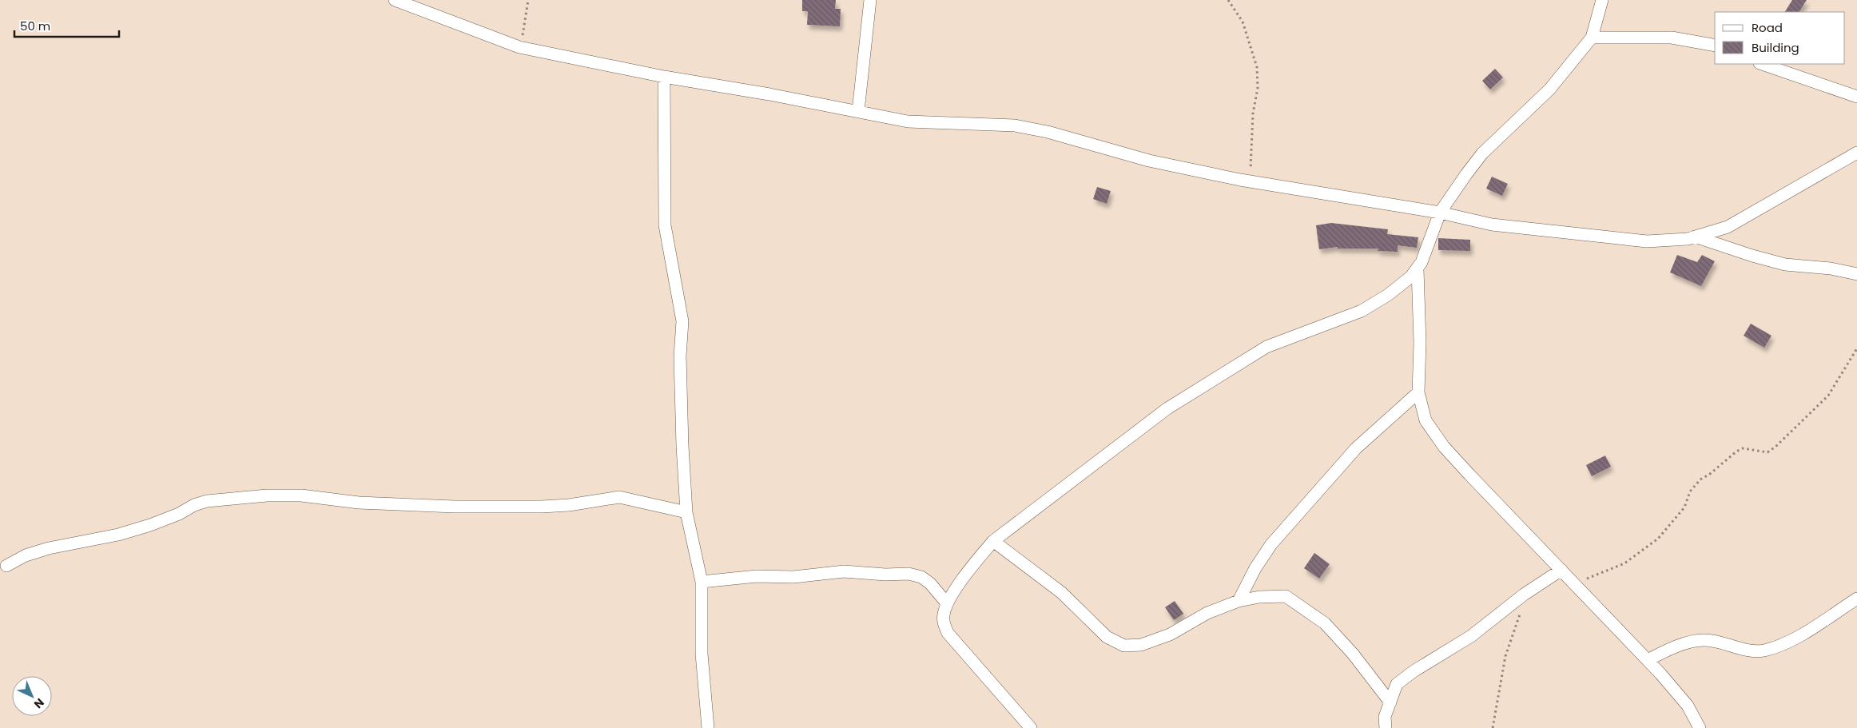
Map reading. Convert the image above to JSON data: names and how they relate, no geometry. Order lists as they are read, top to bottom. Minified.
{"legend":["Road","Building"],"scale_bar":"50 m","north":"bottom right"}
